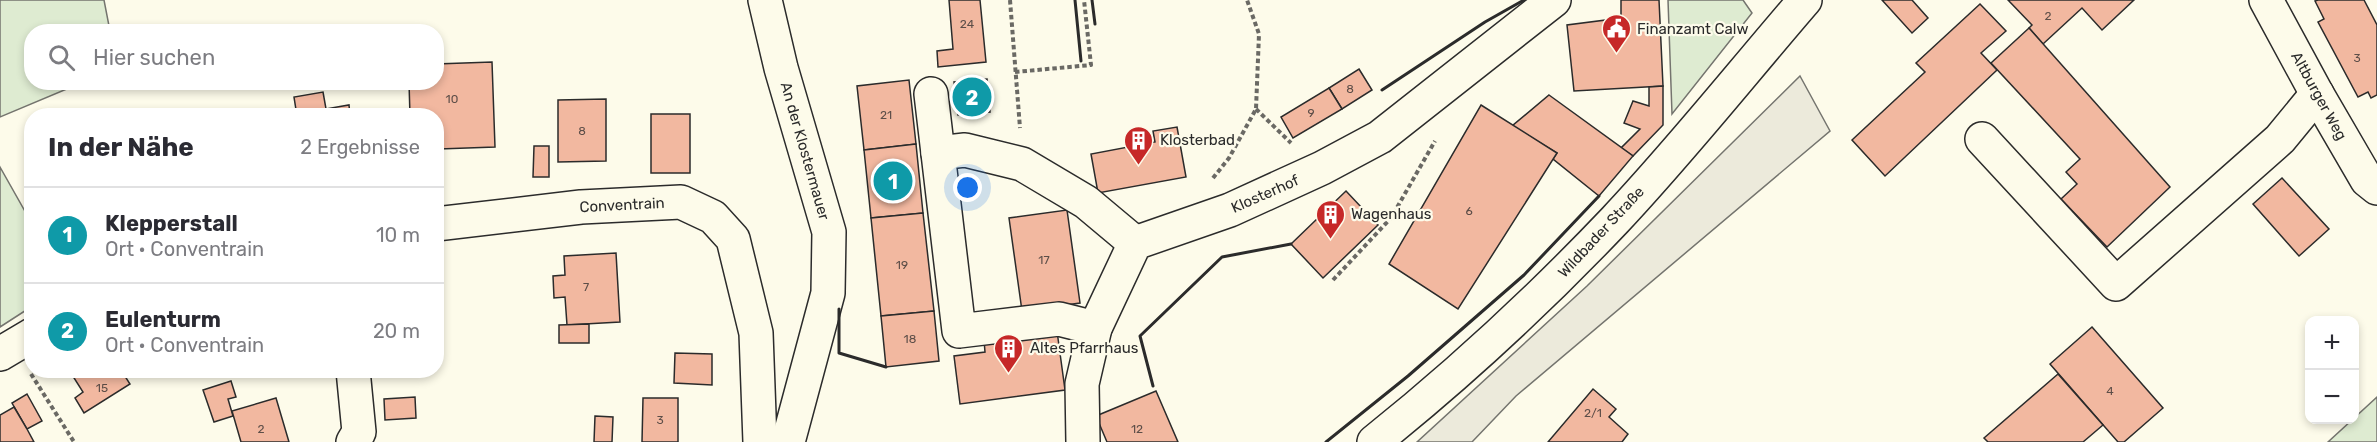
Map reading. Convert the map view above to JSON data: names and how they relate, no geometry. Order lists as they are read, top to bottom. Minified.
{"streets":{"street":["Altburger Weg","An der Klostermauer","Klosterhof","Conventrain","Wildbader Straße"]},"places":{"public building":["Finanzamt Calw"],"building":["Klosterbad","Wagenhaus","Altes Pfarrhaus"]},"house_numbers":["2","24","3","8","10","9","21","8","6","17","19","7","18","15","4","2/1","3","2","12"],"page":{"search":"Hier suchen","pins":["2","1"],"heading":["In der Nähe","2 Ergebnisse"],"list":[{"mark":"1","name":"Klepperstall","note":"Ort · Conventrain","value":"10 m"},{"mark":"2","name":"Eulenturm","note":"Ort · Conventrain","value":"20 m"}],"map_buttons":["+","−"]}}
